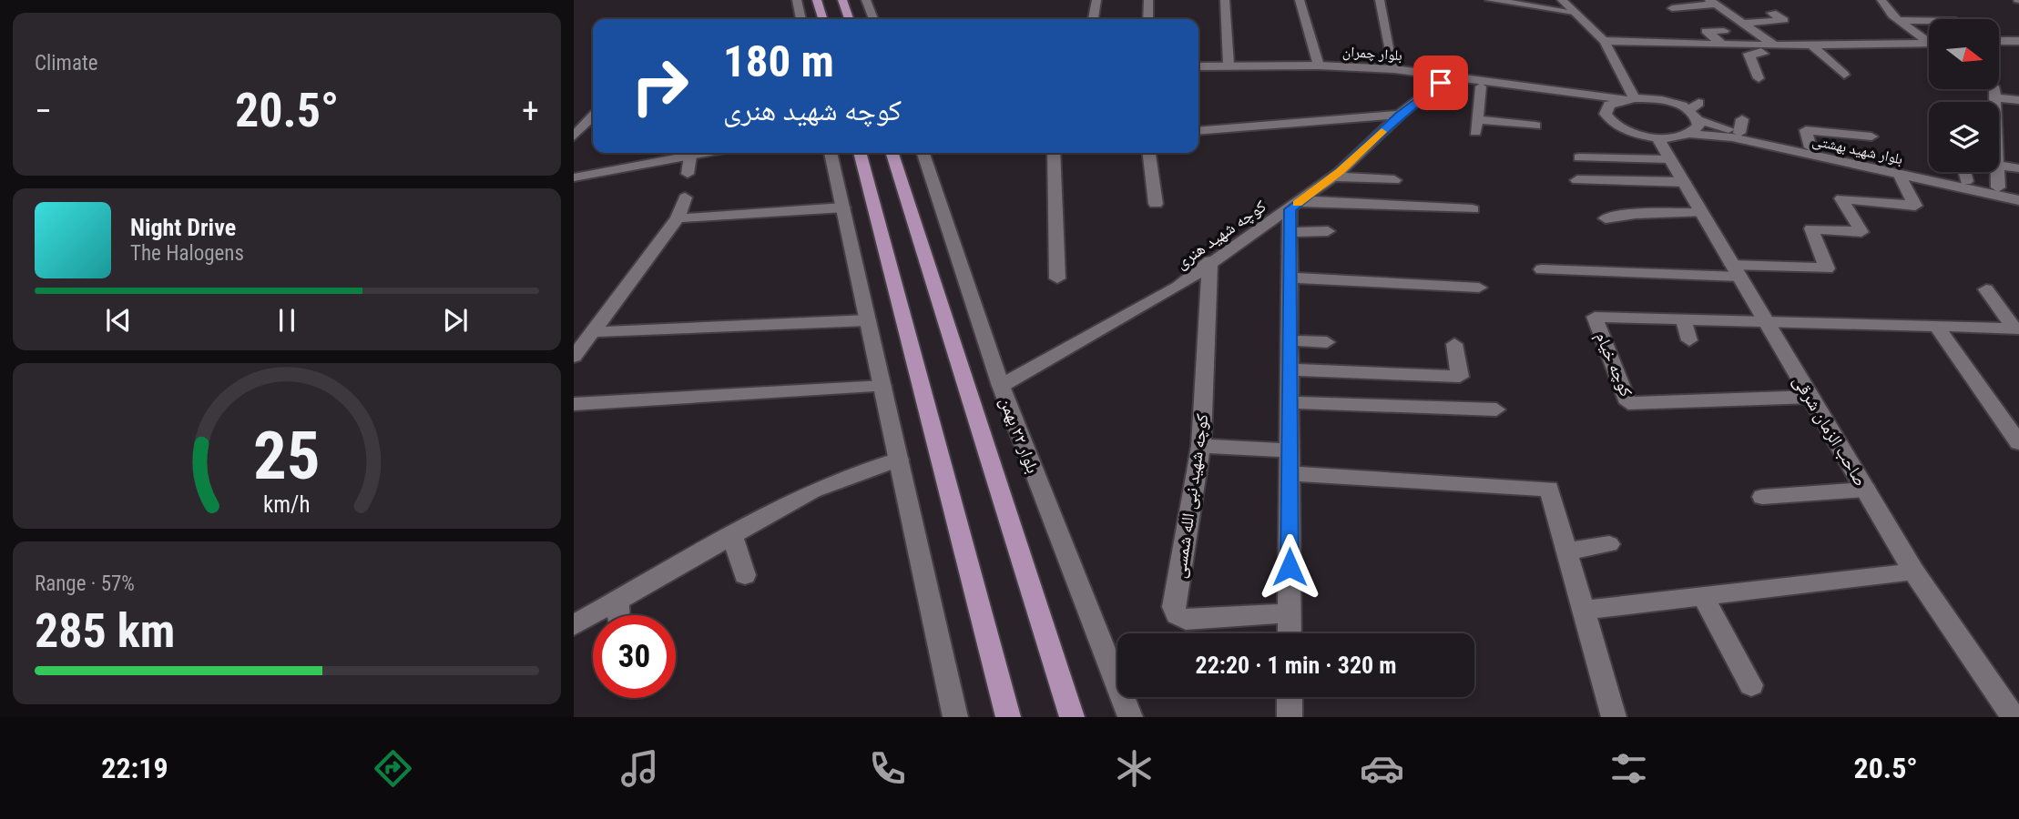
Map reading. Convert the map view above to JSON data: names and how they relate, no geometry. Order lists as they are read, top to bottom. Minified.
{"streets":{"main road":["بلوار شهید بهشتی","بلوار ۲۲ بهمن"],"street":["بلوار چمران","کوچه شهید هنری","کوچه خیام","صاحب الزمان شرقی","کوچه شهید نبی الله شمسی"]},"crossings":[["بلوار چمران","بلوار شهید بهشتی"],["بلوار چمران","کوچه شهید هنری"],["کوچه شهید هنری","بلوار ۲۲ بهمن"],["کوچه شهید هنری","کوچه شهید نبی الله شمسی"],["کوچه خیام","صاحب الزمان شرقی"]],"north":"right","page":{"tile":["Climate",["Range · 57%","285 km"]],"turn":["180 m","کوچه شهید هنری"],"heat":["−","20.5°","+"],"song":["Night Drive","The Halogens"],"limit":"30","trip":"22:20 · 1 min · 320 m","tabs":["22:19","20.5°"],"gauge":["25","km/h"]}}
